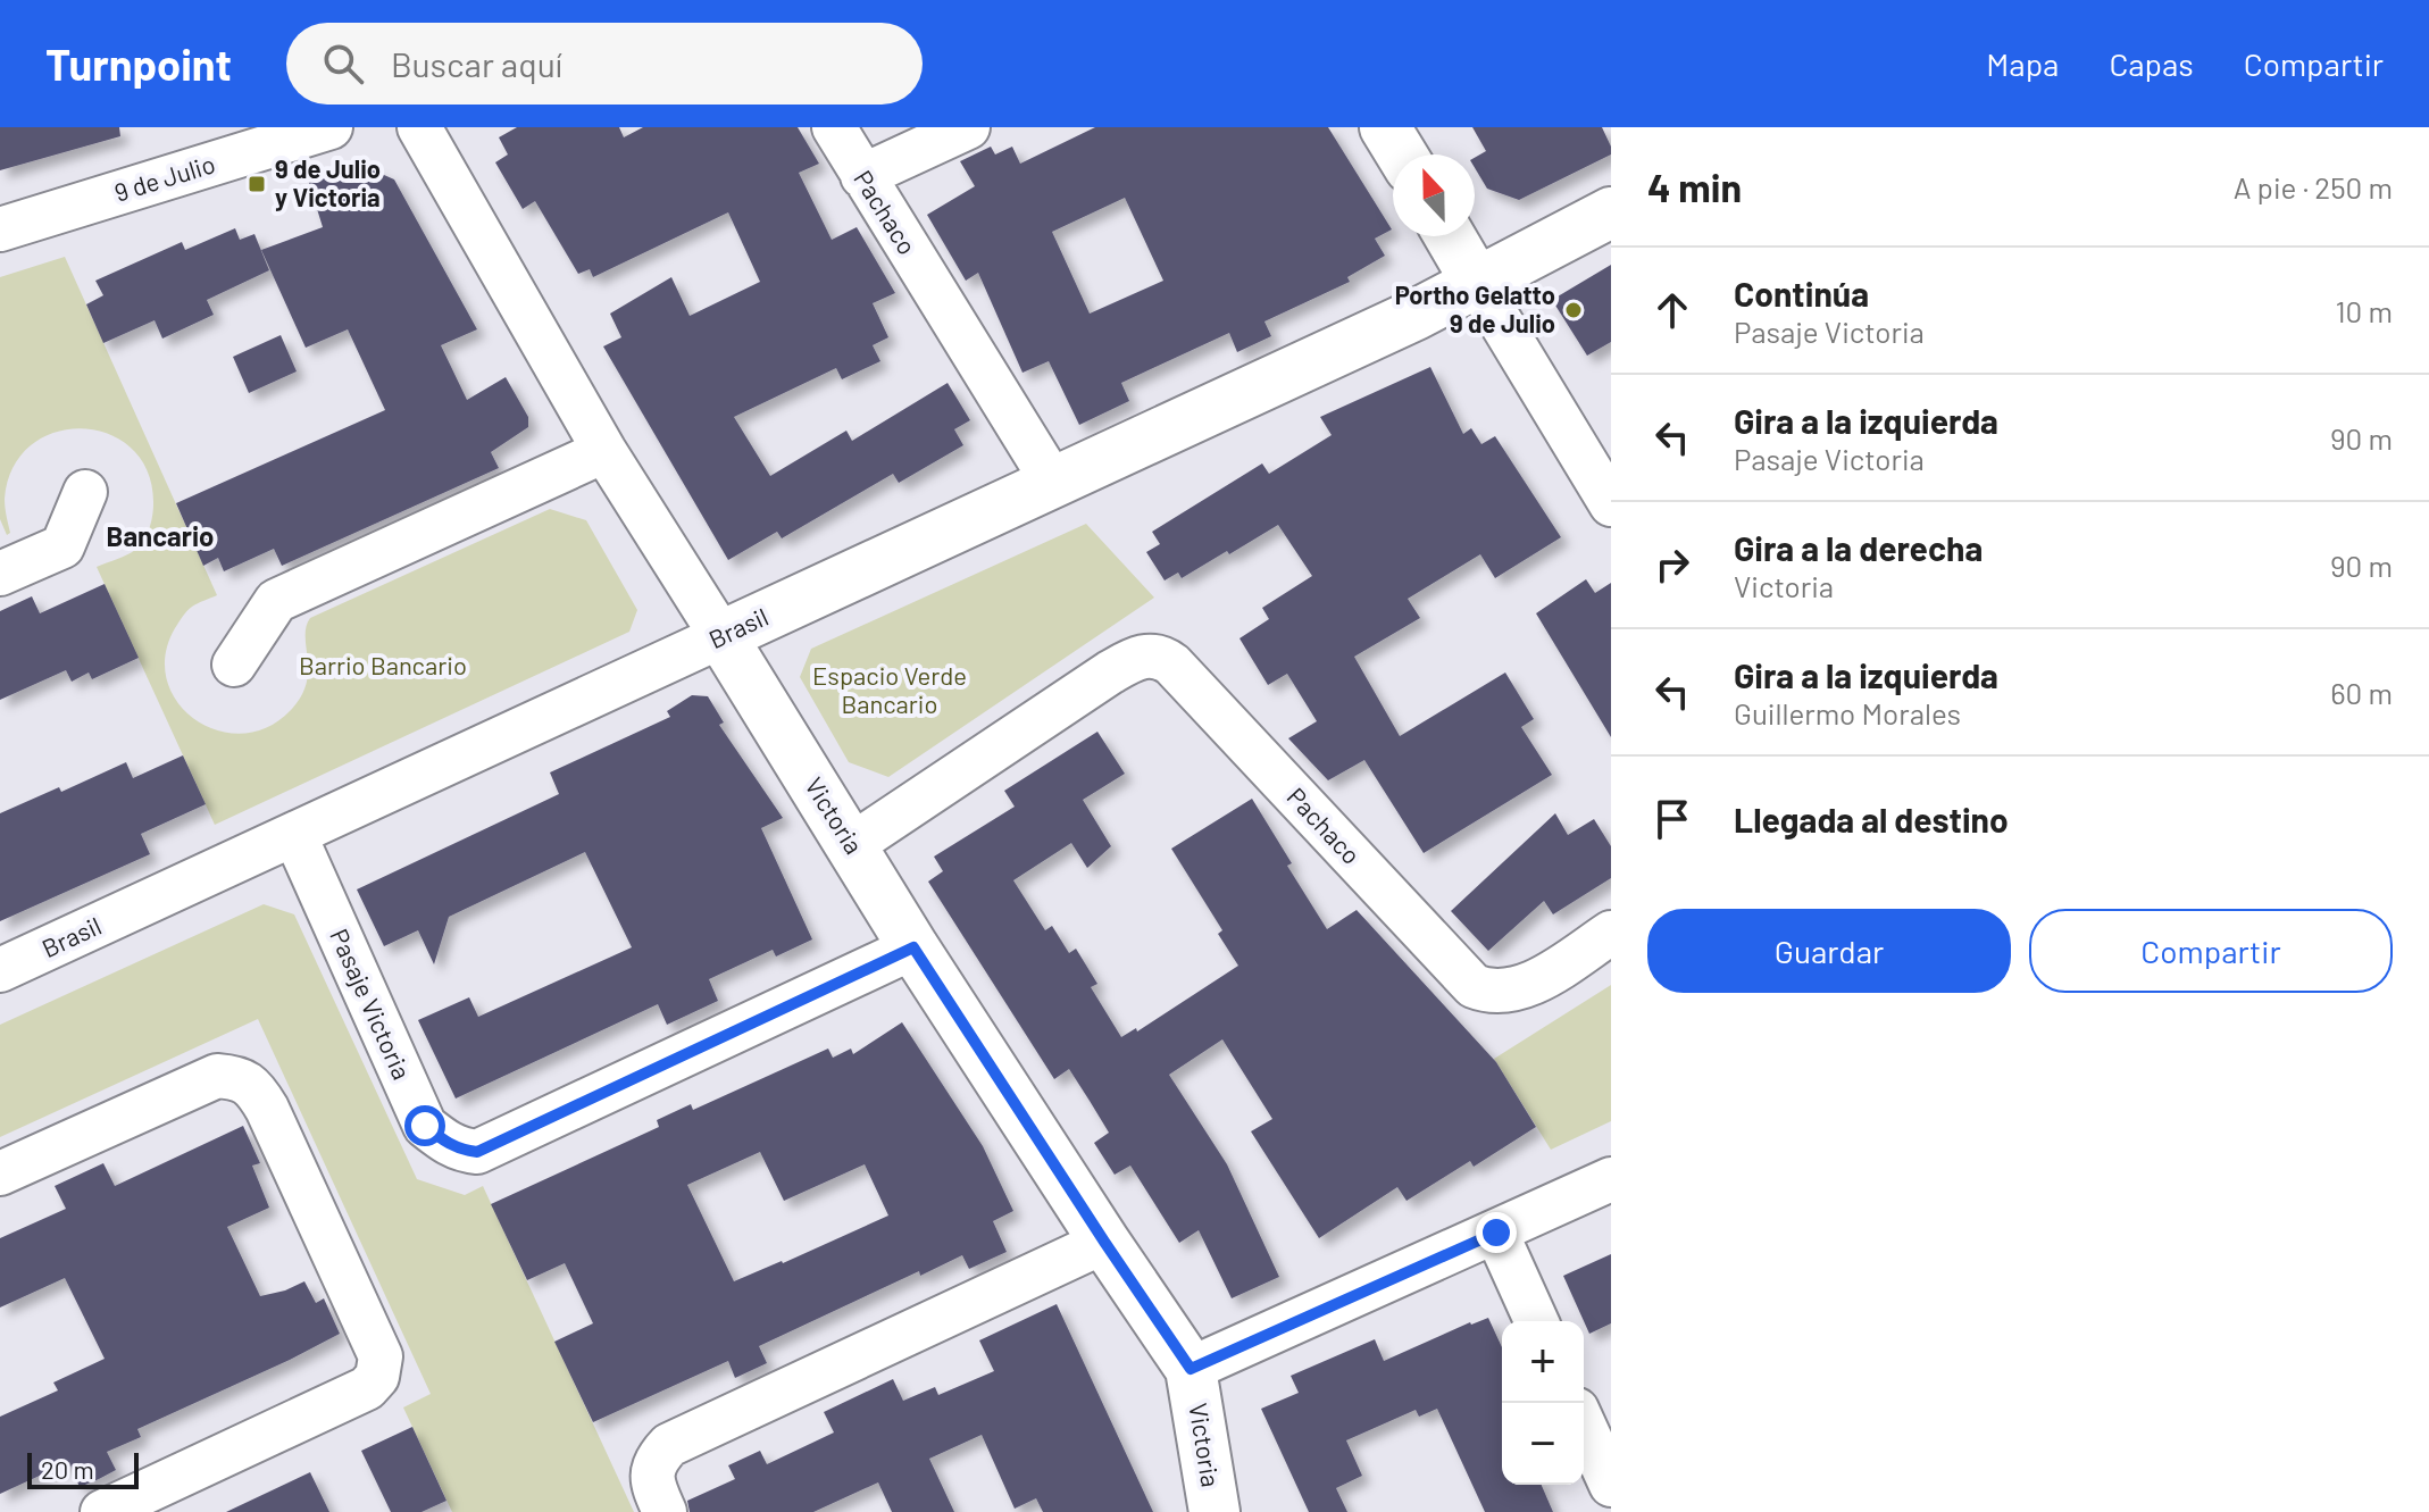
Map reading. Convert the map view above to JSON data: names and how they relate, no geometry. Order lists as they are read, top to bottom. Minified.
{"streets":{"street":["9 de Julio","Pachaco","Brasil","Victoria","Pasaje Victoria"]},"crossings":[["Pachaco","Brasil"],["Pachaco","Victoria"],["Brasil","Victoria"],["Brasil","Pasaje Victoria"],["Victoria","Pasaje Victoria"]],"districts":["Bancario"],"parks":["Barrio Bancario","Espacio Verde Bancario"],"places":{"transit":["9 de Julio y Victoria"],"other":["Portho Gelatto 9 de Julio"]},"scale_bar":"20 m","north":"top","page":{"header":"Turnpoint","search":"Buscar aquí","nav":["Mapa","Capas","Compartir"],"heading":["4 min","A pie · 250 m"],"list":[["Continúa","Pasaje Victoria","10 m"],["Gira a la izquierda","Pasaje Victoria","90 m"],["Gira a la derecha","Victoria","90 m"],["Gira a la izquierda","Guillermo Morales","60 m"],"Llegada al destino"],"buttons":["Guardar","Compartir"],"map_buttons":["+","−"],"scale":"20 m"}}
